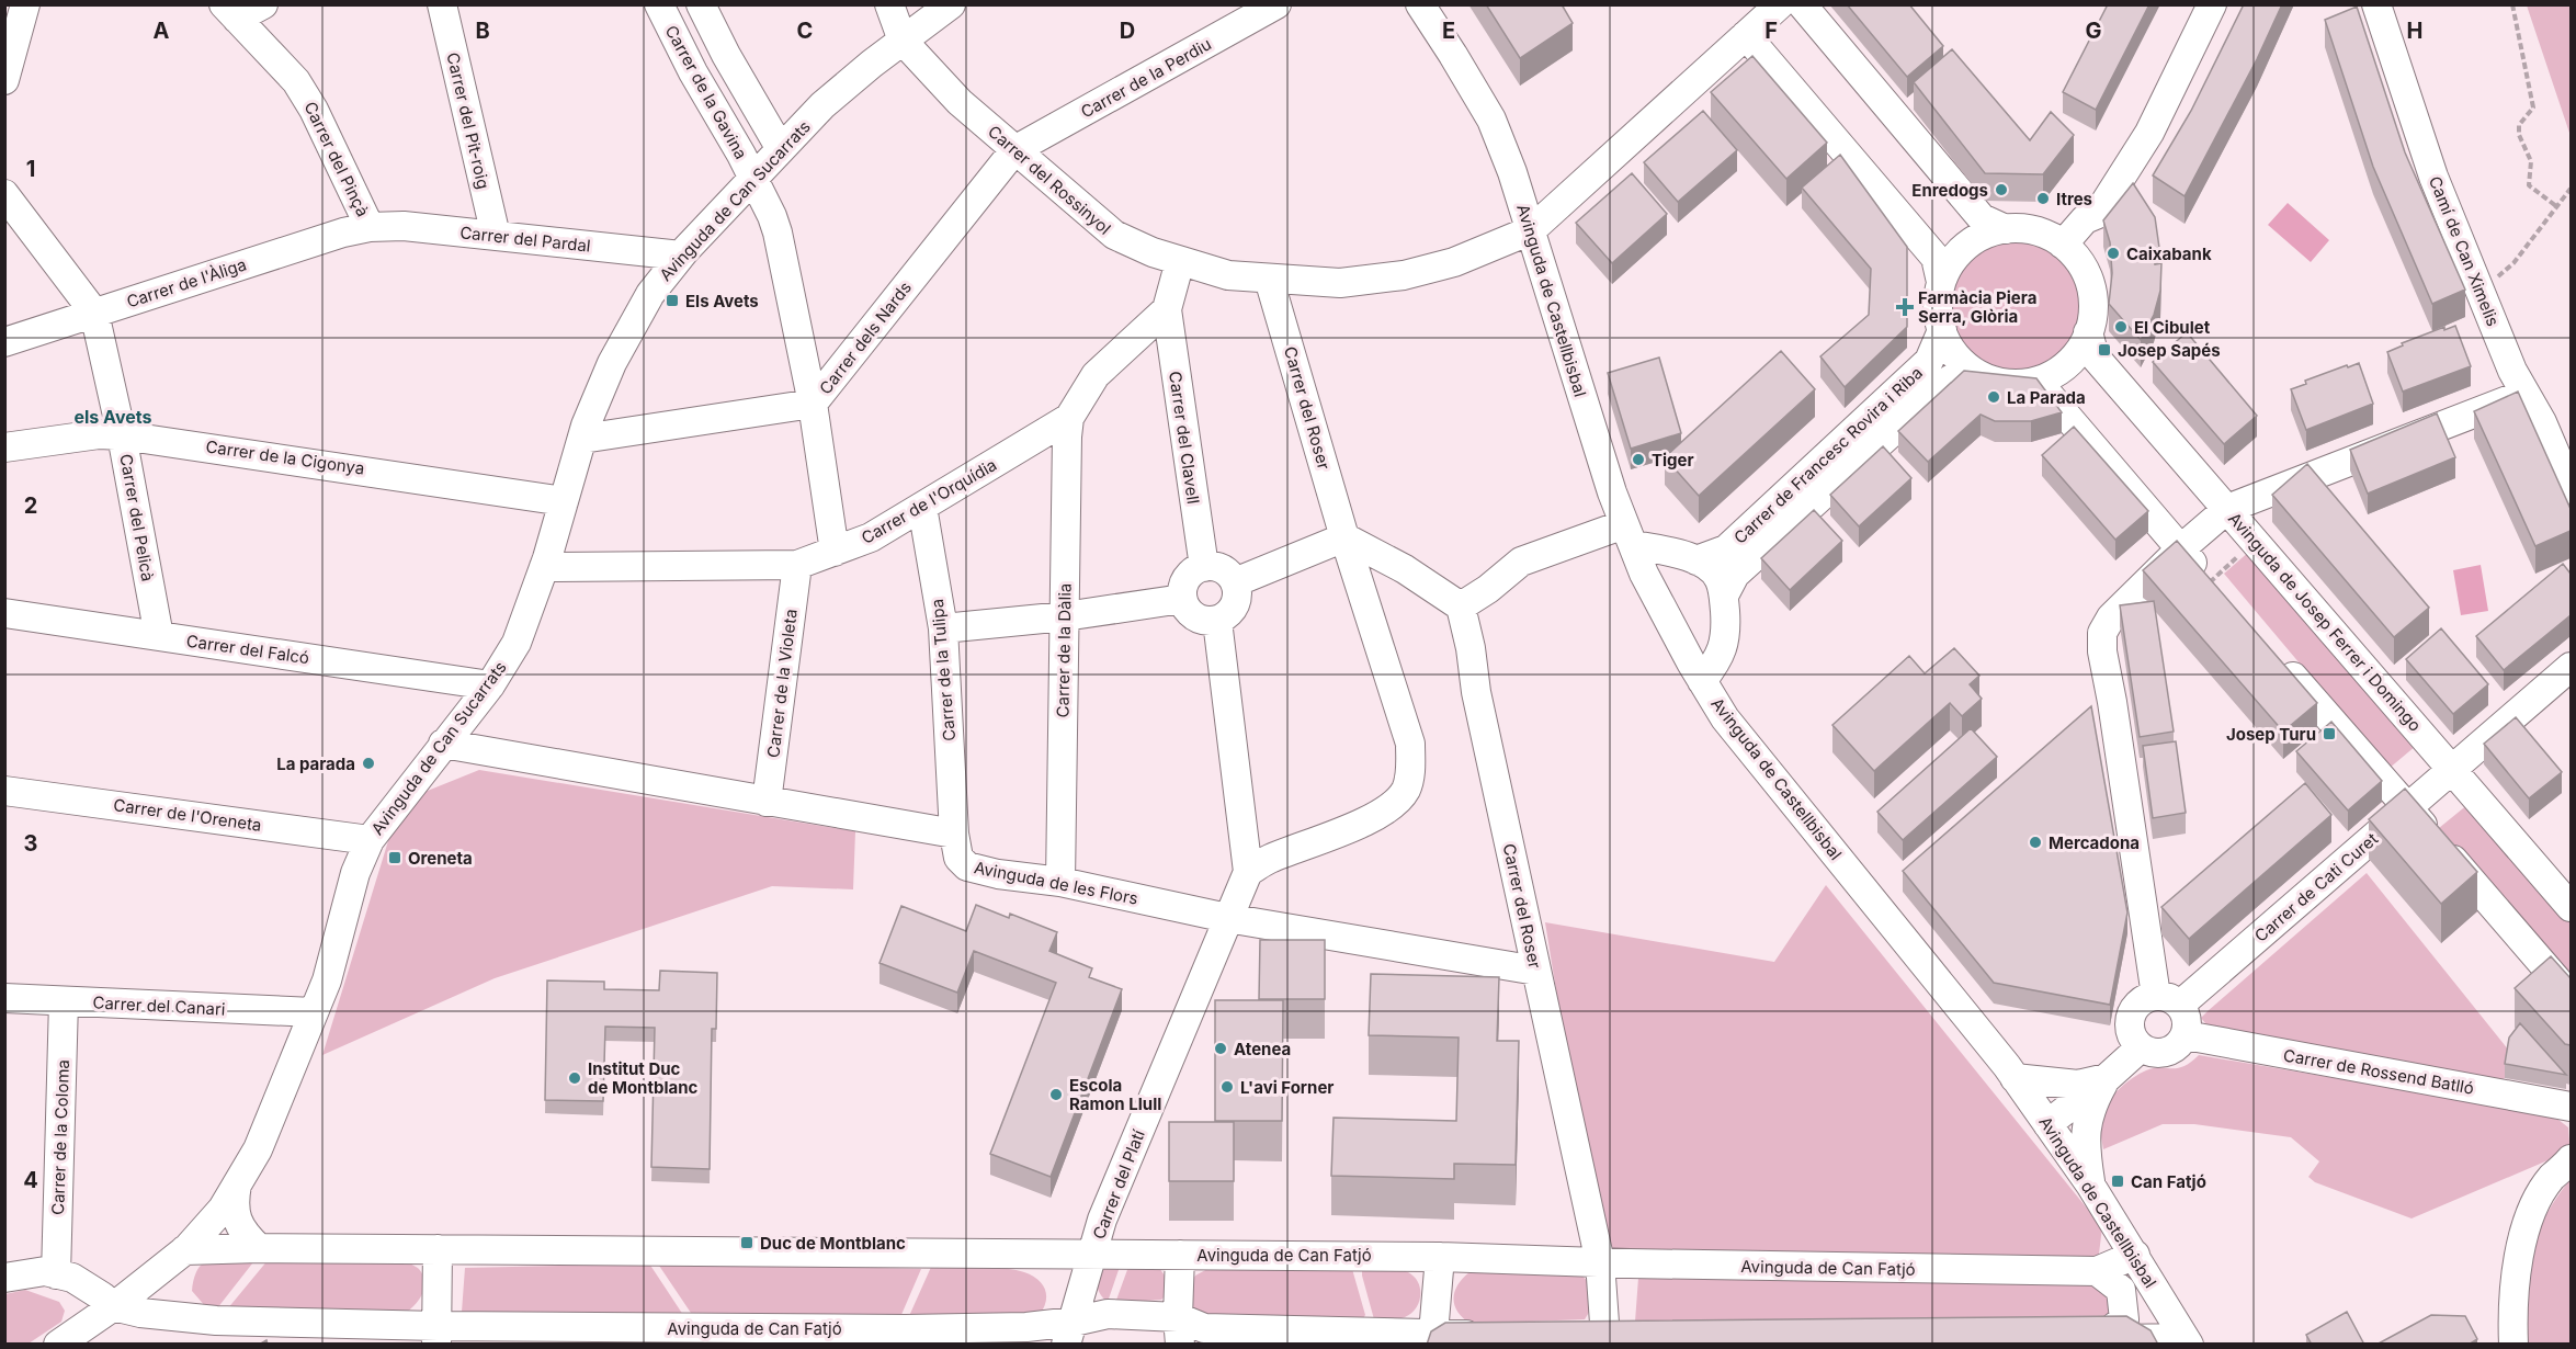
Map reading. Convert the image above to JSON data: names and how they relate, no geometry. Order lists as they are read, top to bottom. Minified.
{"streets":{"street":["Carrer de la Perdiu","Carrer de la Gavina","Carrer del Pit-roig","Carrer del Pinçà","Carrer del Rossinyol","Avinguda de Can Sucarrats","Carrer del Pardal","Camí de Can Ximelis","Carrer de l'Àliga","Avinguda de Castellbisbal","Carrer dels Nards","Carrer del Roser","Carrer del Clavell","Carrer de Francesc Rovira i Riba","Carrer de la Cigonya","Carrer de l'Orquídia","Carrer del Pelicà","Avinguda de Josep Ferrer i Domingo","Carrer del Falcó","Carrer de la Dàlia","Carrer de la Tulipa","Carrer de la Violeta","Carrer de l'Oreneta","Avinguda de les Flors","Carrer de Cati Curet","Carrer del Canari","Carrer de Rossend Batlló","Carrer de la Coloma","Carrer del Platí","Avinguda de Can Fatjó"]},"crossings":[["Carrer de la Perdiu","Carrer del Rossinyol"],["Carrer de la Perdiu","Carrer dels Nards"],["Carrer de la Gavina","Avinguda de Can Sucarrats"],["Carrer del Pit-roig","Carrer del Pardal"],["Carrer del Pinçà","Carrer del Pardal"],["Carrer del Pinçà","Carrer de l'Àliga"],["Carrer del Rossinyol","Avinguda de Can Sucarrats"],["Carrer del Rossinyol","Avinguda de Castellbisbal"],["Carrer del Rossinyol","Carrer dels Nards"],["Carrer del Rossinyol","Carrer del Roser"],["Avinguda de Can Sucarrats","Carrer del Pardal"],["Avinguda de Can Sucarrats","Carrer dels Nards"],["Avinguda de Can Sucarrats","Carrer de la Cigonya"],["Avinguda de Can Sucarrats","Carrer de l'Orquídia"],["Avinguda de Can Sucarrats","Carrer del Falcó"],["Avinguda de Can Sucarrats","Carrer de l'Oreneta"],["Avinguda de Can Sucarrats","Carrer del Canari"],["Avinguda de Can Sucarrats","Avinguda de Can Fatjó"],["Carrer del Pardal","Carrer de l'Àliga"],["Carrer de l'Àliga","Carrer del Pelicà"],["Avinguda de Castellbisbal","Avinguda de Can Fatjó"],["Carrer del Roser","Avinguda de les Flors"],["Carrer del Roser","Carrer del Platí"],["Carrer del Roser","Avinguda de Can Fatjó"],["Carrer del Clavell","Carrer de l'Orquídia"],["Carrer de Francesc Rovira i Riba","Avinguda de Josep Ferrer i Domingo"],["Carrer de la Cigonya","Carrer del Pelicà"],["Carrer de l'Orquídia","Carrer de la Dàlia"],["Carrer de l'Orquídia","Carrer de la Tulipa"],["Carrer de l'Orquídia","Carrer de la Violeta"],["Carrer del Pelicà","Carrer del Falcó"],["Avinguda de Josep Ferrer i Domingo","Carrer de Cati Curet"],["Carrer de la Dàlia","Avinguda de les Flors"],["Carrer de la Tulipa","Avinguda de les Flors"],["Avinguda de les Flors","Carrer del Platí"],["Carrer de Cati Curet","Carrer de Rossend Batlló"],["Carrer del Canari","Carrer de la Coloma"],["Carrer del Platí","Avinguda de Can Fatjó"]],"districts":["els Avets"],"places":{"other":["Enredogs","Itres","Caixabank","El Cibulet","La Parada","Tiger","La parada","Mercadona","Atenea","Institut Duc de Montblanc","L'avi Forner","Escola Ramon Llull"],"transit":["Els Avets","Josep Sapés","Josep Turu","Oreneta","Can Fatjó","Duc de Montblanc"],"health":["Farmàcia Piera Serra, Glòria"]},"grid":{"columns":["A","B","C","D","E","F","G","H"],"rows":["1","2","3","4"]}}
